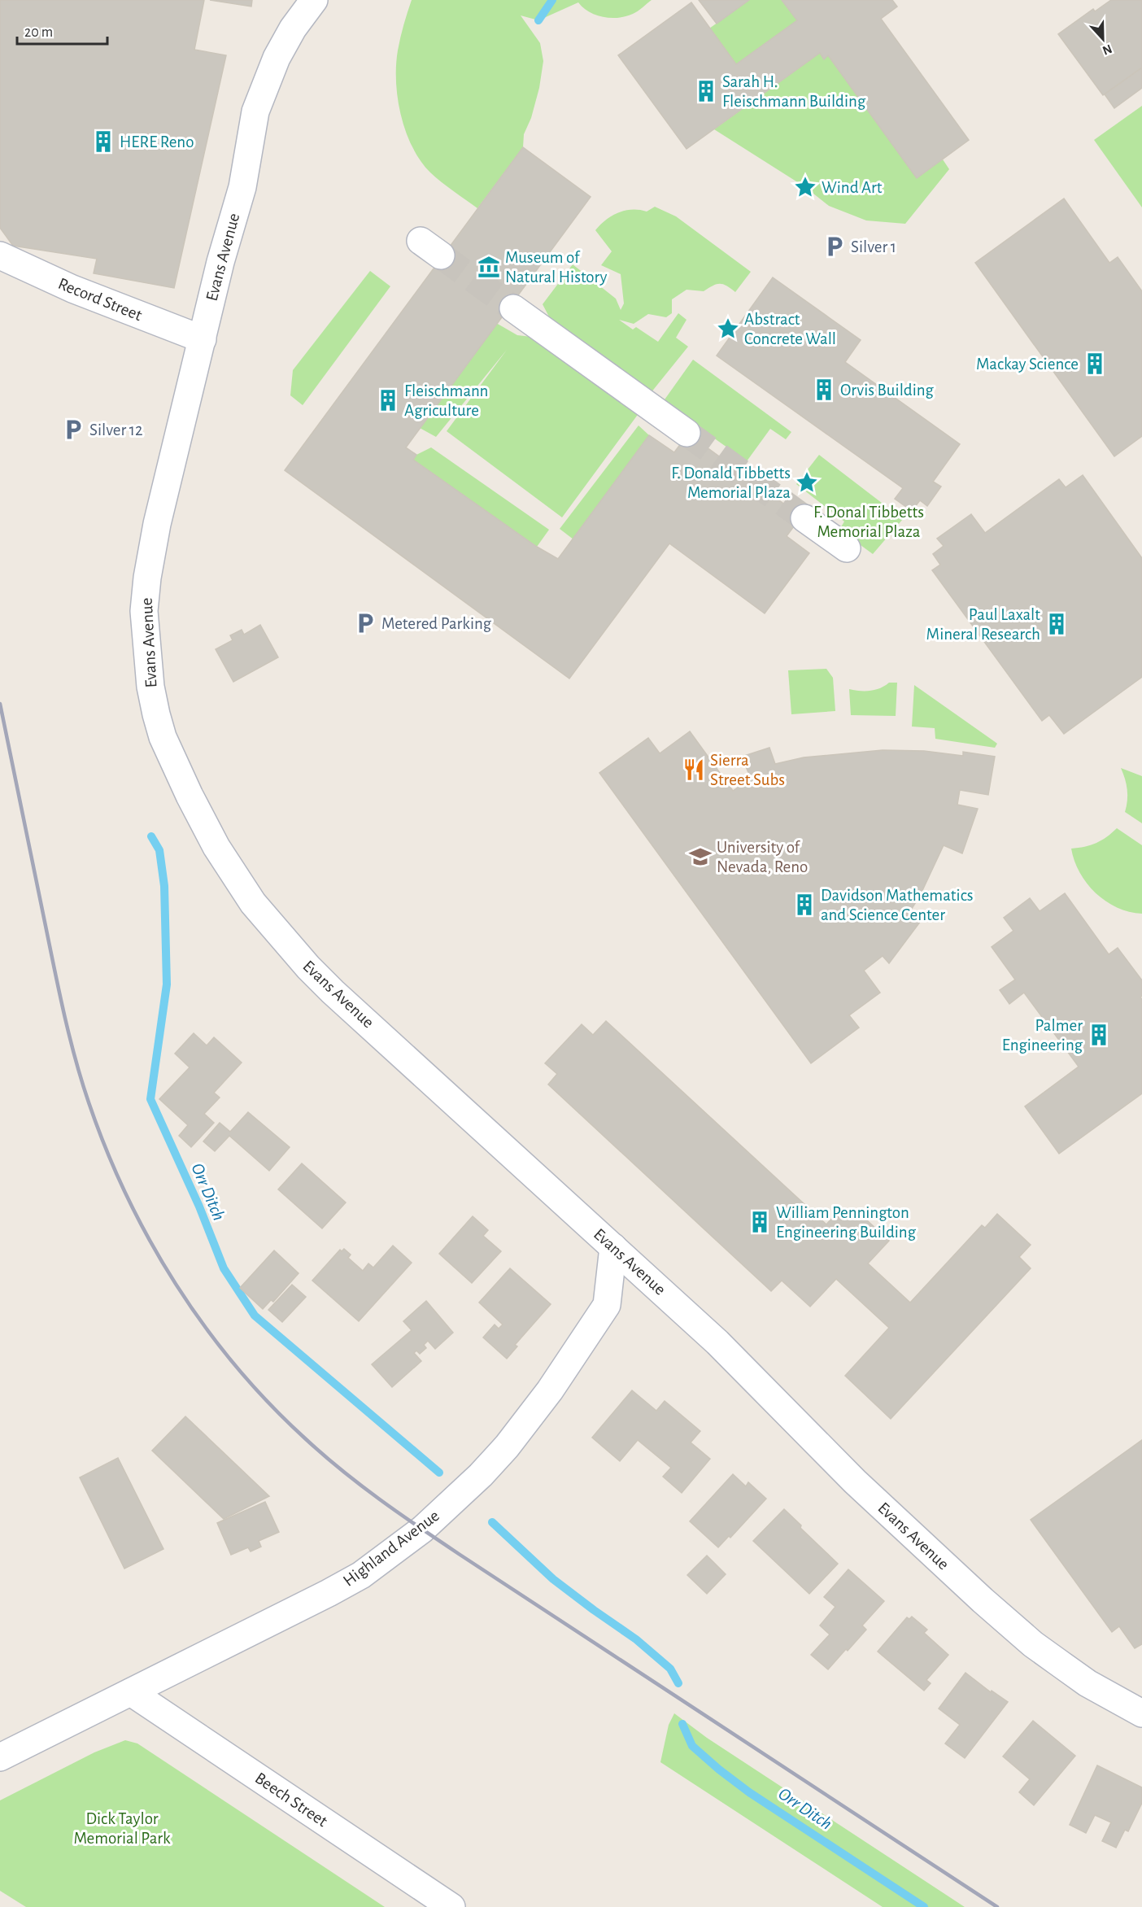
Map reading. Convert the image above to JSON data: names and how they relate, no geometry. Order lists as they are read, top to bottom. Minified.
{"streets":{"street":["Evans Avenue","Record Street","Highland Avenue","Beech Street"]},"crossings":[["Evans Avenue","Record Street"],["Evans Avenue","Highland Avenue"],["Highland Avenue","Beech Street"]],"water":["Orr Ditch"],"parks":["F. Donal Tibbetts Memorial Plaza","Dick Taylor Memorial Park"],"places":{"building":["Sarah H. Fleischmann Building","HERE Reno","Mackay Science","Orvis Building","Fleischmann Agriculture","Paul Laxalt Mineral Research","Davidson Mathematics and Science Center","Palmer Engineering","William Pennington Engineering Building"],"place":["Wind Art","Abstract Concrete Wall","F. Donald Tibbetts Memorial Plaza"],"parking":["Silver 1","Silver 12","Metered Parking"],"museum":["Museum of Natural History"],"restaurant":["Sierra Street Subs"],"school or university":["University of Nevada, Reno"]},"scale_bar":"20 m","north":"bottom"}
